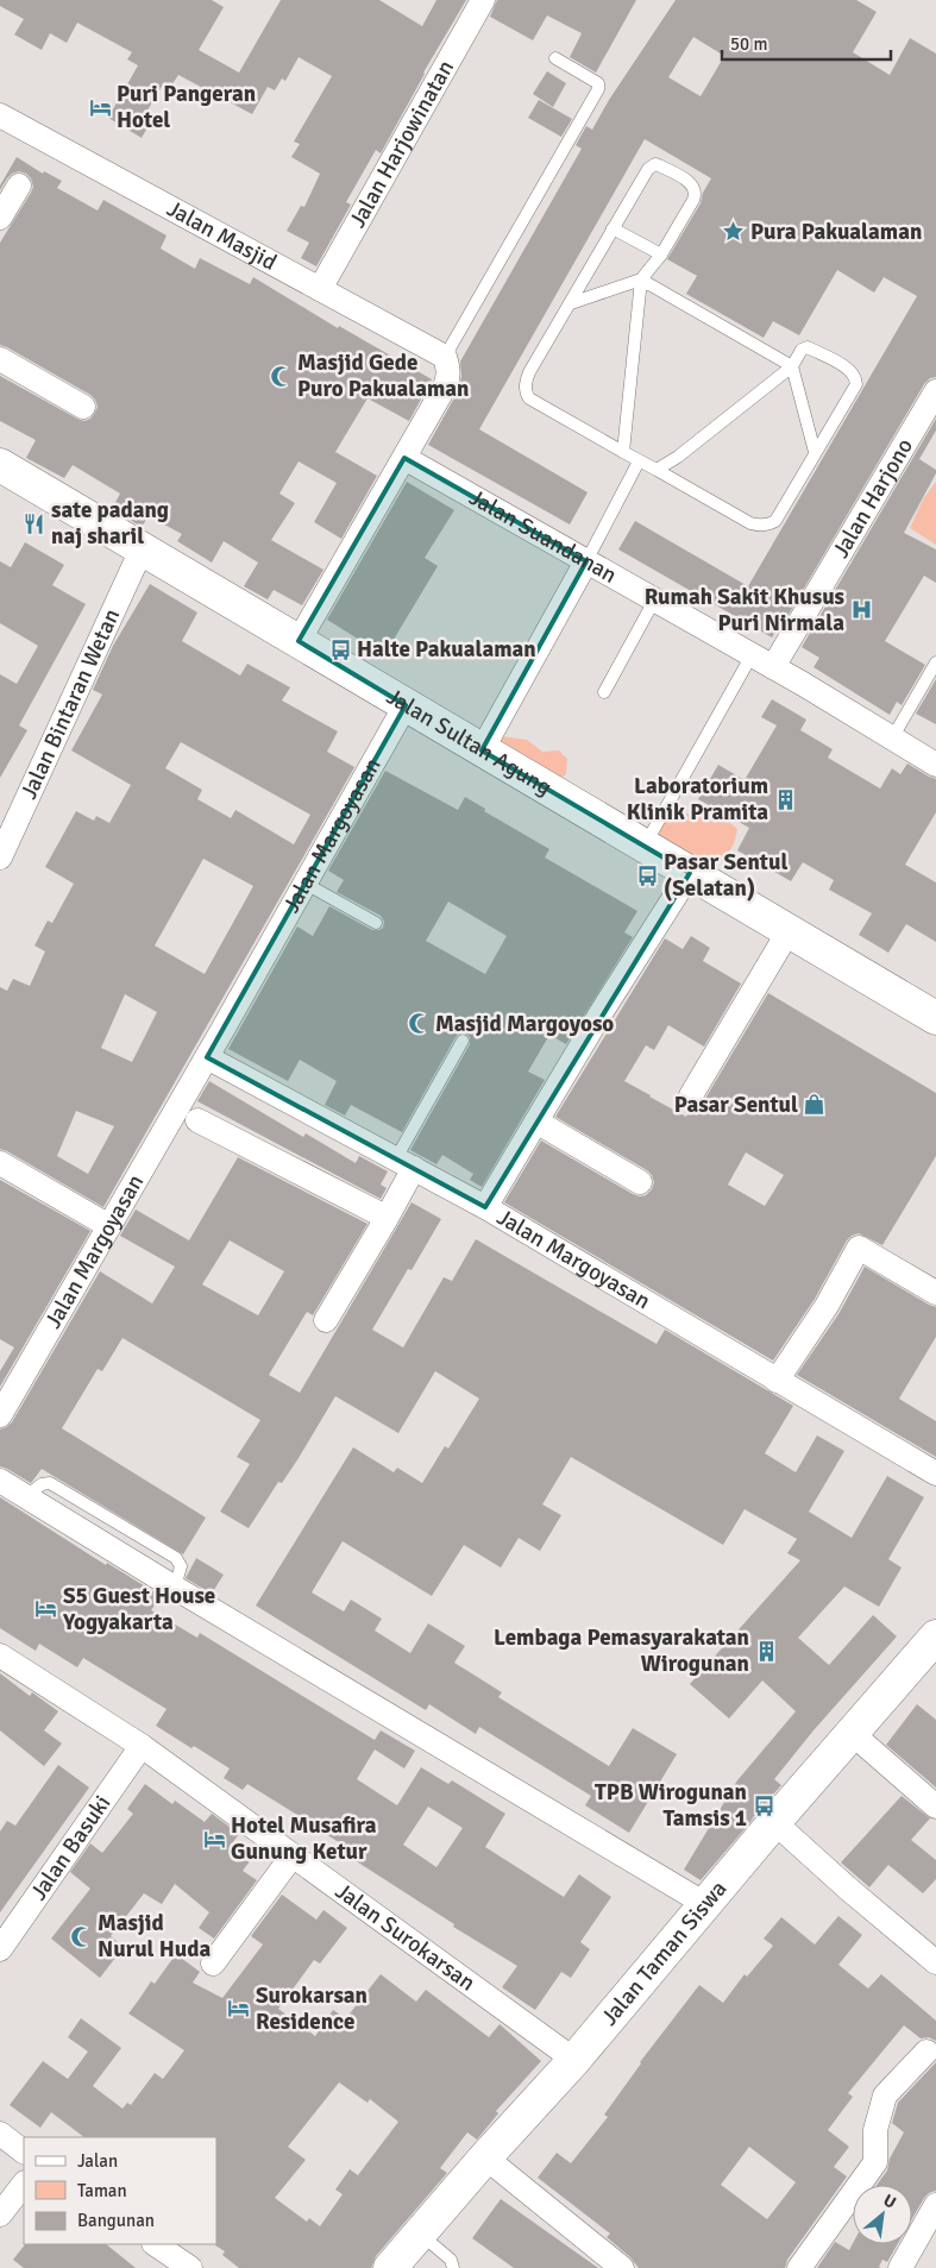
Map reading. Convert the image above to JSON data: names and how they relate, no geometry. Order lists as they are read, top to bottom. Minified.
{"streets":{"main road":["Jalan Sultan Agung","Jalan Taman Siswa"],"street":["Jalan Harjowinatan","Jalan Masjid","Jalan Harjono","Jalan Suandanan","Jalan Bintaran Wetan","Jalan Margoyasan","Jalan Basuki","Jalan Surokarsan"]},"crossings":[["Jalan Harjowinatan","Jalan Masjid"],["Jalan Harjono","Jalan Suandanan"],["Jalan Bintaran Wetan","Jalan Sultan Agung"],["Jalan Sultan Agung","Jalan Margoyasan"],["Jalan Basuki","Jalan Surokarsan"],["Jalan Surokarsan","Jalan Taman Siswa"]],"places":{"hotel":["Puri Pangeran Hotel","S5 Guest House Yogyakarta","Hotel Musafira Gunung Ketur","Surokarsan Residence"],"place":["Pura Pakualaman"],"mosque":["Masjid Gede Puro Pakualaman","Masjid Margoyoso","Masjid Nurul Huda"],"restaurant":["sate padang naj sharil"],"hospital":["Rumah Sakit Khusus Puri Nirmala"],"bus stop":["Halte Pakualaman","Pasar Sentul (Selatan)","TPB Wirogunan Tamsis 1"],"building":["Laboratorium Klinik Pramita","Lembaga Pemasyarakatan Wirogunan"],"shop":["Pasar Sentul"]},"legend":["Jalan","Taman","Bangunan"],"scale_bar":"50 m","north":"top right"}
